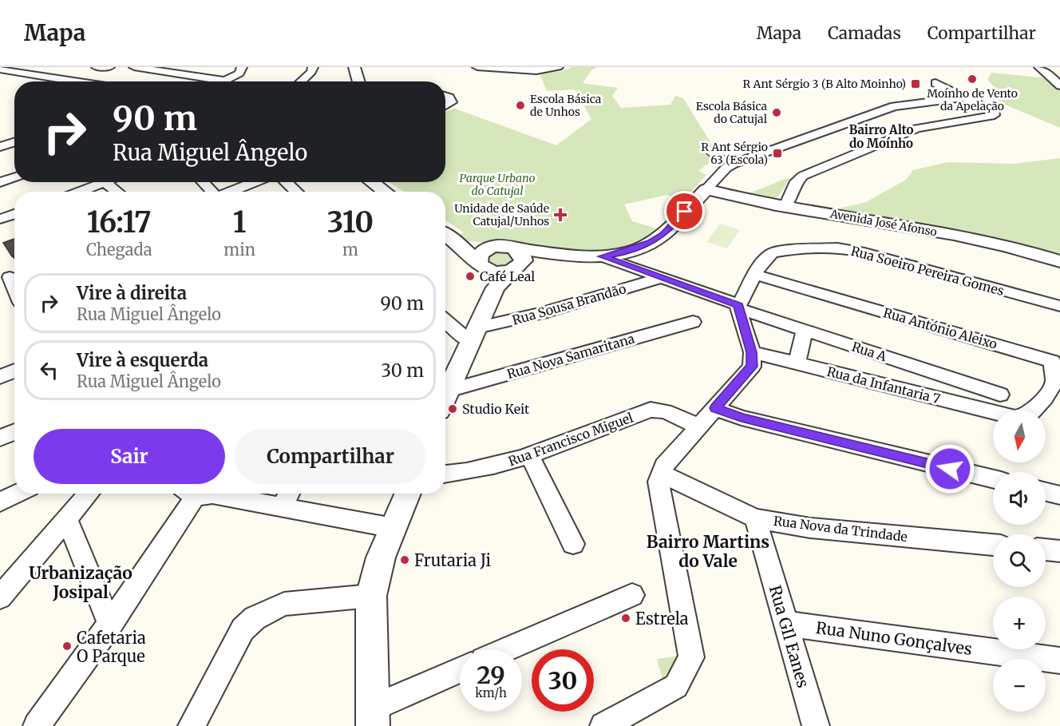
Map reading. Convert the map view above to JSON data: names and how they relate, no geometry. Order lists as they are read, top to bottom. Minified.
{"streets":{"street":["Avenida José Afonso","Rua Soeiro Pereira Gomes","Rua Sousa Brandão","Rua António Aleixo","Rua A","Rua Nova Samaritana","Rua da Infantaria 7","Rua Francisco Miguel","Rua Nova da Trindade","Rua GIl Eanes","Rua Nuno Gonçalves"]},"crossings":[["Rua Soeiro Pereira Gomes","Rua António Aleixo"],["Rua Soeiro Pereira Gomes","Rua A"],["Rua Nova da Trindade","Rua GIl Eanes"],["Rua GIl Eanes","Rua Nuno Gonçalves"]],"districts":["Bairro Alto do Moínho","Bairro Martins do Vale","Urbanização Josipal"],"parks":["Parque Urbano do Catujal"],"places":{"other":["Moínho de Vento da Apelação","Escola Básica de Unhos","Escola Básica do Catujal","Café Leal","Studio Keit","Frutaria Ji","Estrela","Cafetaria O Parque"],"transit":["R Ant Sérgio 3 (B Alto Moinho)","R Ant Sérgio 63 (Escola)"],"health":["Unidade de Saúde Catujal/Unhos"]},"north":"bottom","page":{"header":"Mapa","nav":["Mapa","Camadas","Compartilhar"],"turn":["90 m","Rua Miguel Ângelo"],"eta":["16:17","Chegada","1","min","310","m"],"list":[{"name":"Vire à direita","note":"Rua Miguel Ângelo","value":"90 m"},{"name":"Vire à esquerda","note":"Rua Miguel Ângelo","value":"30 m"}],"map_buttons":["+","−"],"buttons":["Sair","Compartilhar"],"speed":"29 km/h","limit":"30"}}
